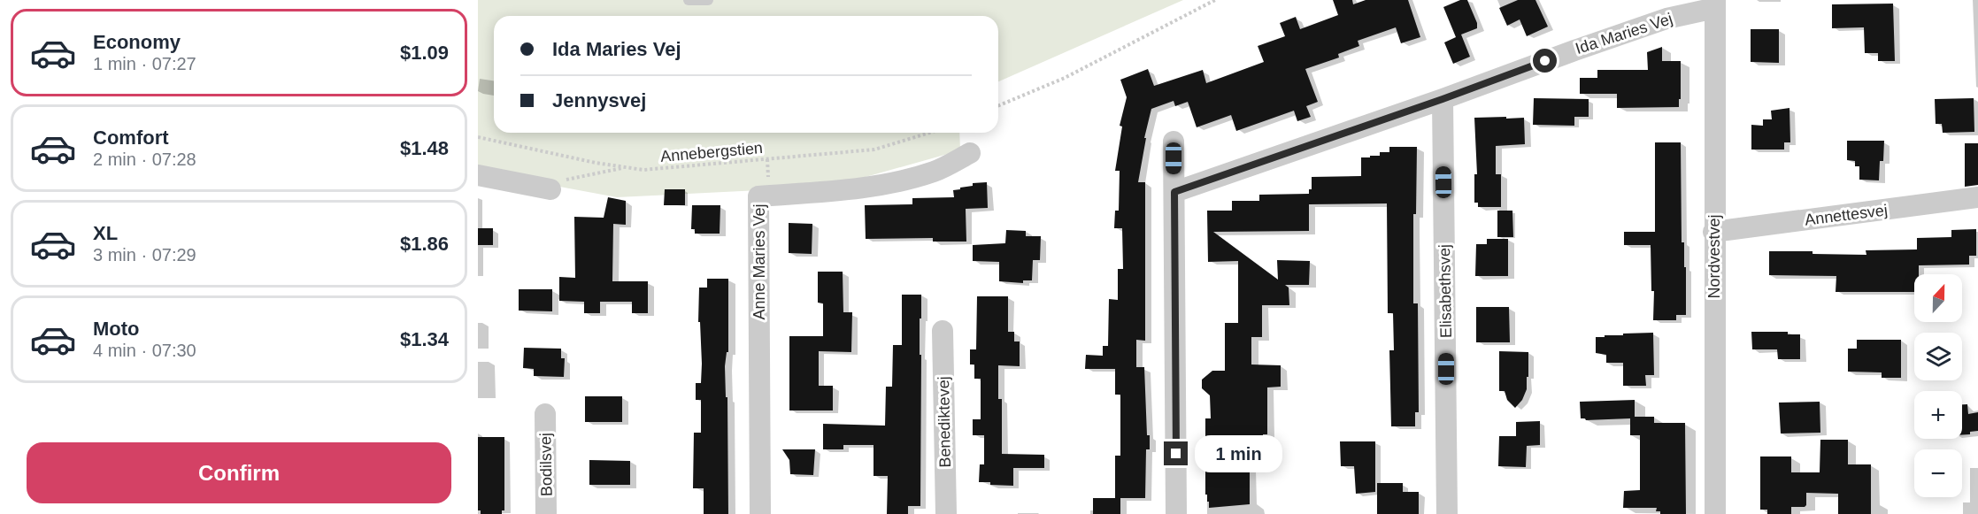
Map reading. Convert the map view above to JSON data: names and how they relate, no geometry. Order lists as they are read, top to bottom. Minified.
{"streets":{"street":["Ida Maries Vej","Annettesvej","Nordvestvej","Anne Maries Vej","Elisabethsvej","Benediktevej","Bodilsvej"],"path":["Annebergstien"]},"crossings":[["Ida Maries Vej","Nordvestvej"],["Ida Maries Vej","Elisabethsvej"],["Annettesvej","Nordvestvej"]],"north":"top","page":{"list":[{"name":"Economy","note":"1 min · 07:27","value":"$1.09"},{"name":"Comfort","note":"2 min · 07:28","value":"$1.48"},{"name":"XL","note":"3 min · 07:29","value":"$1.86"},{"name":"Moto","note":"4 min · 07:30","value":"$1.34"}],"banner":["Ida Maries Vej","Jennysvej"],"map_buttons":["+","−"],"buttons":"Confirm","bubble":"1 min"}}
